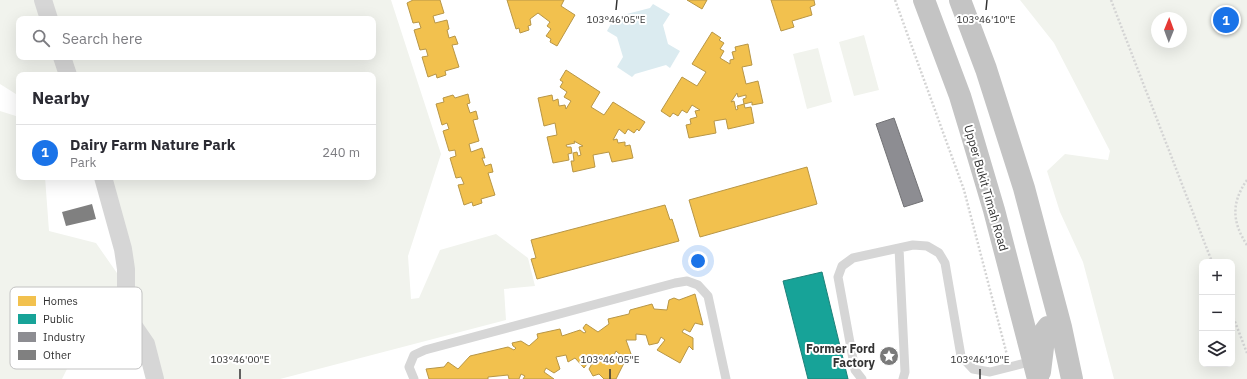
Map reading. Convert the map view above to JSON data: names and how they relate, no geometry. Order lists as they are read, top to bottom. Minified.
{"streets":{"highway":["Upper Bukit Timah Road"]},"places":{"place":["Former Ford Factory"]},"legend":["Homes","Public","Industry","Other"],"north":"top","page":{"pins":"1","search":"Search here","heading":"Nearby","list":[{"mark":"1","name":"Dairy Farm Nature Park","note":"Park","value":"240 m"}],"map_buttons":["+","−"]},"coordinates":["103°46'05\"E","103°46'10\"E","103°46'00\"E"]}
